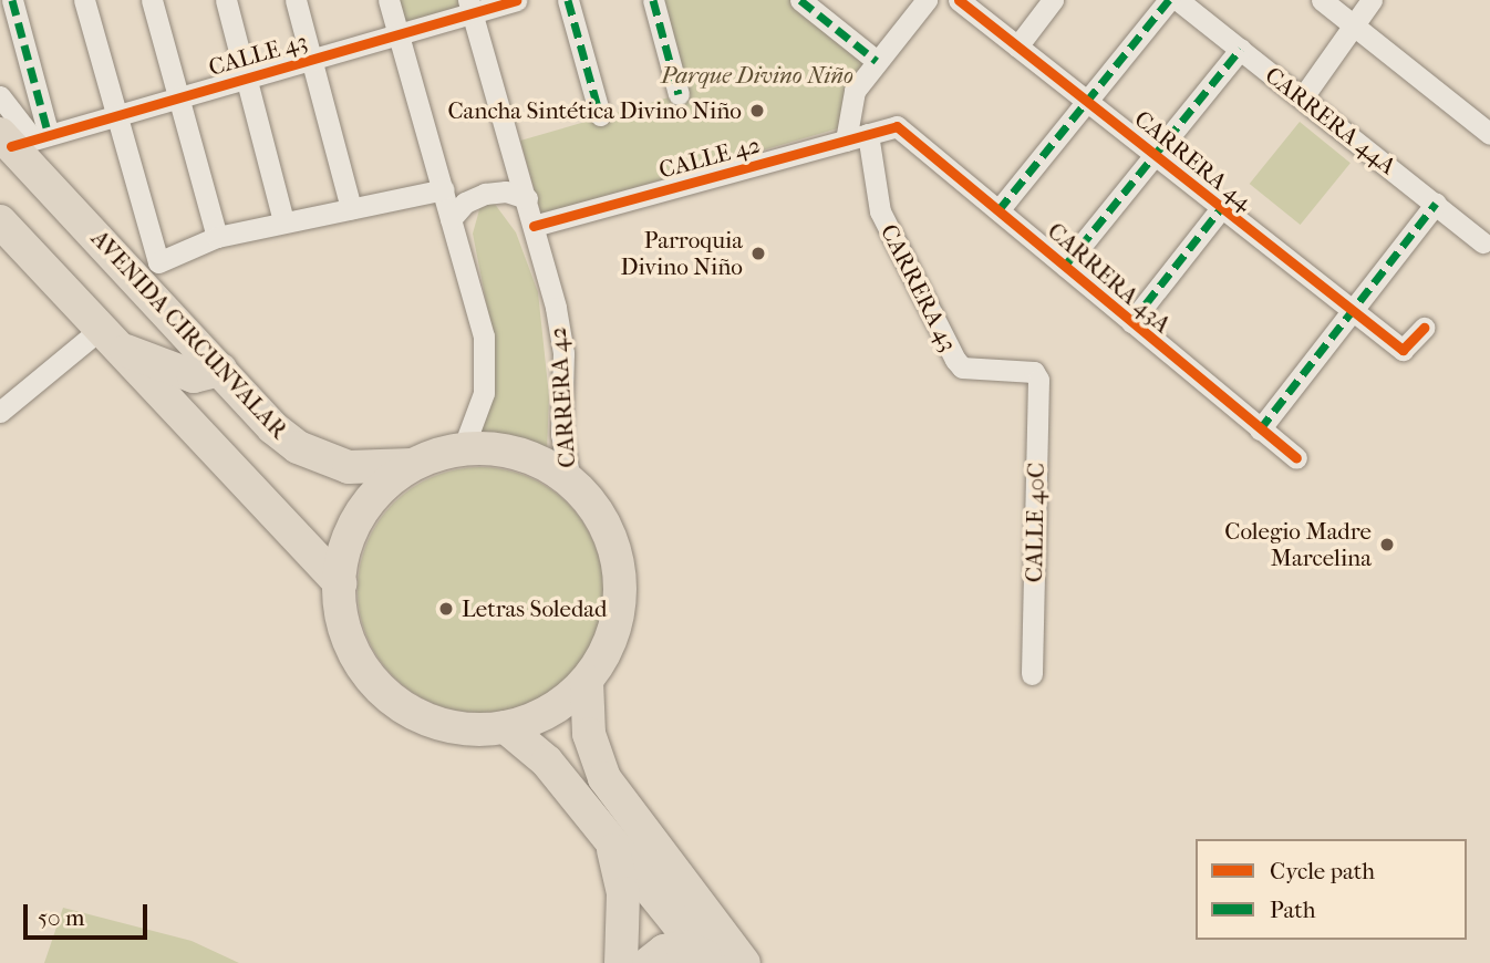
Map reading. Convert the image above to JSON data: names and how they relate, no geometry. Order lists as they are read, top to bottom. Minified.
{"streets":{"highway":["AVENIDA CIRCUNVALAR"],"street":["CALLE 43","CARRERA 44A","CALLE 42","CARRERA 44","CARRERA 43A","CARRERA 43","CARRERA 42","CALLE 40C"]},"crossings":[["CALLE 43","AVENIDA CIRCUNVALAR"],["CALLE 43","CARRERA 42"],["CALLE 42","CARRERA 43A"],["CALLE 42","CARRERA 43"],["CALLE 42","CARRERA 42"],["CARRERA 43","CALLE 40C"]],"parks":["Parque Divino Niño"],"places":["Cancha Sintética Divino Niño","Parroquia Divino Niño","Colegio Madre Marcelina","Letras Soledad"],"legend":["Cycle path","Path"],"scale_bar":"50 m"}
